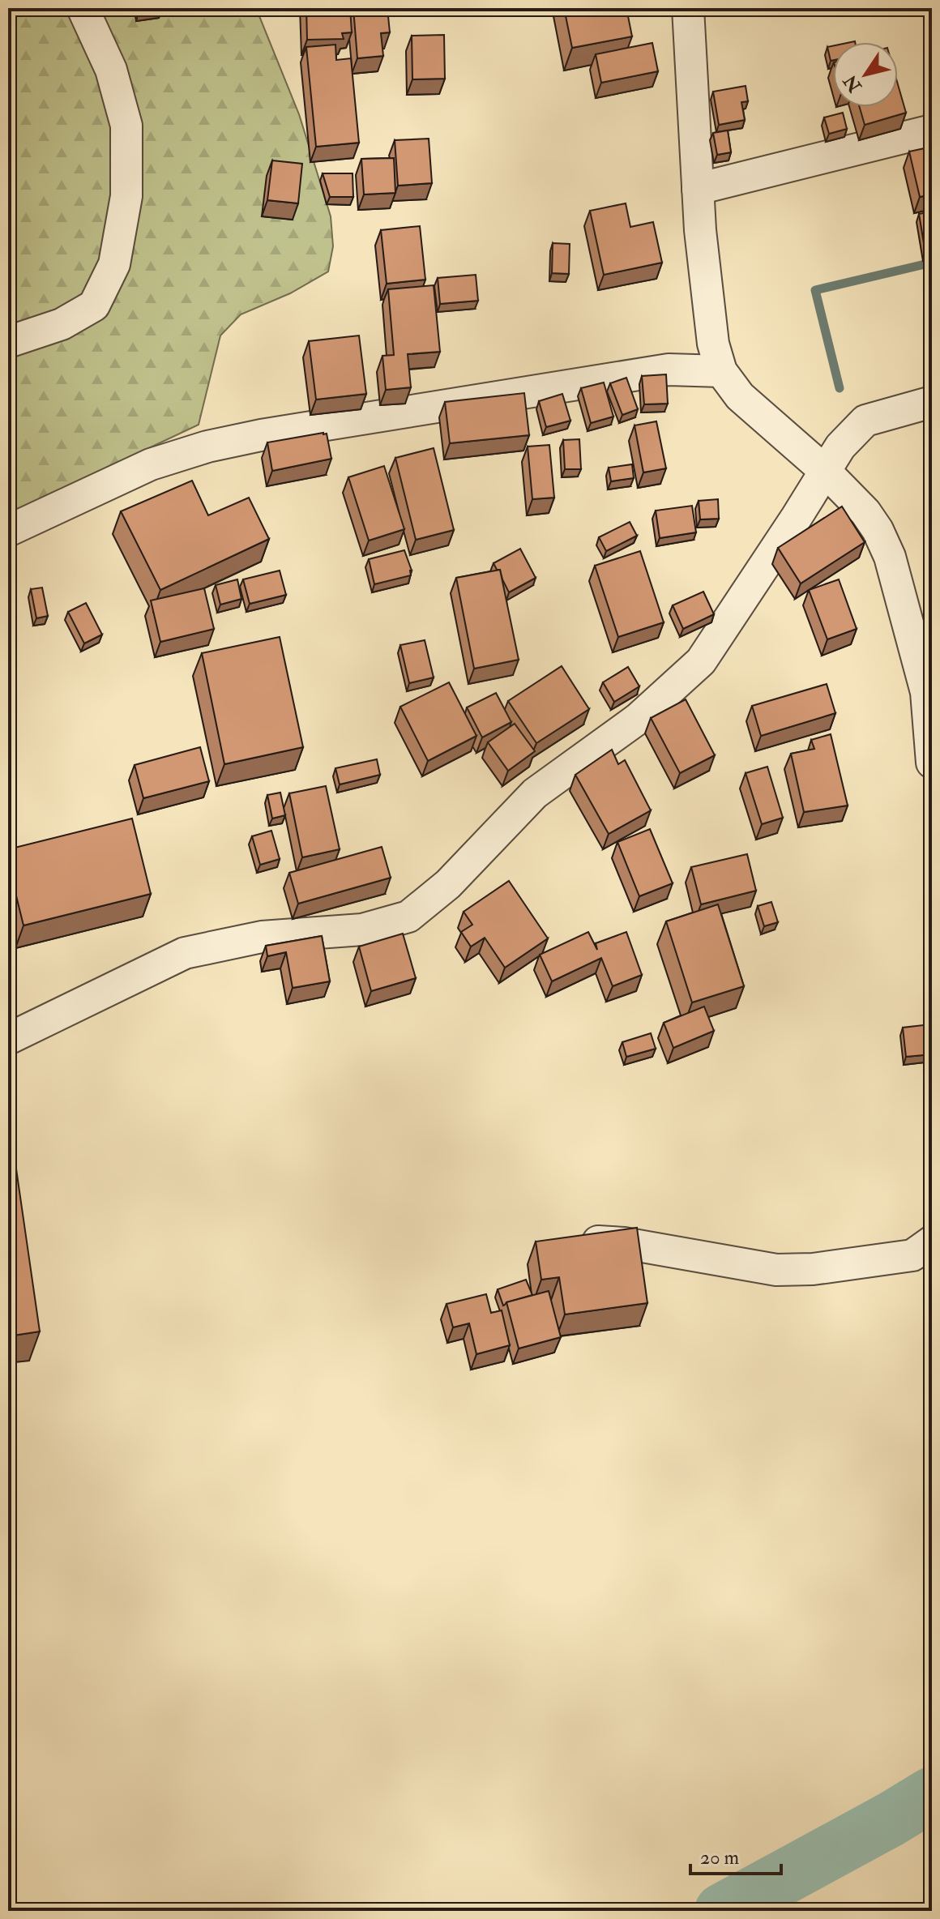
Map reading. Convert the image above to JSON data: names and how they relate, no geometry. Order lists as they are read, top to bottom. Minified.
{"scale_bar":"20 m","north":"bottom left"}
